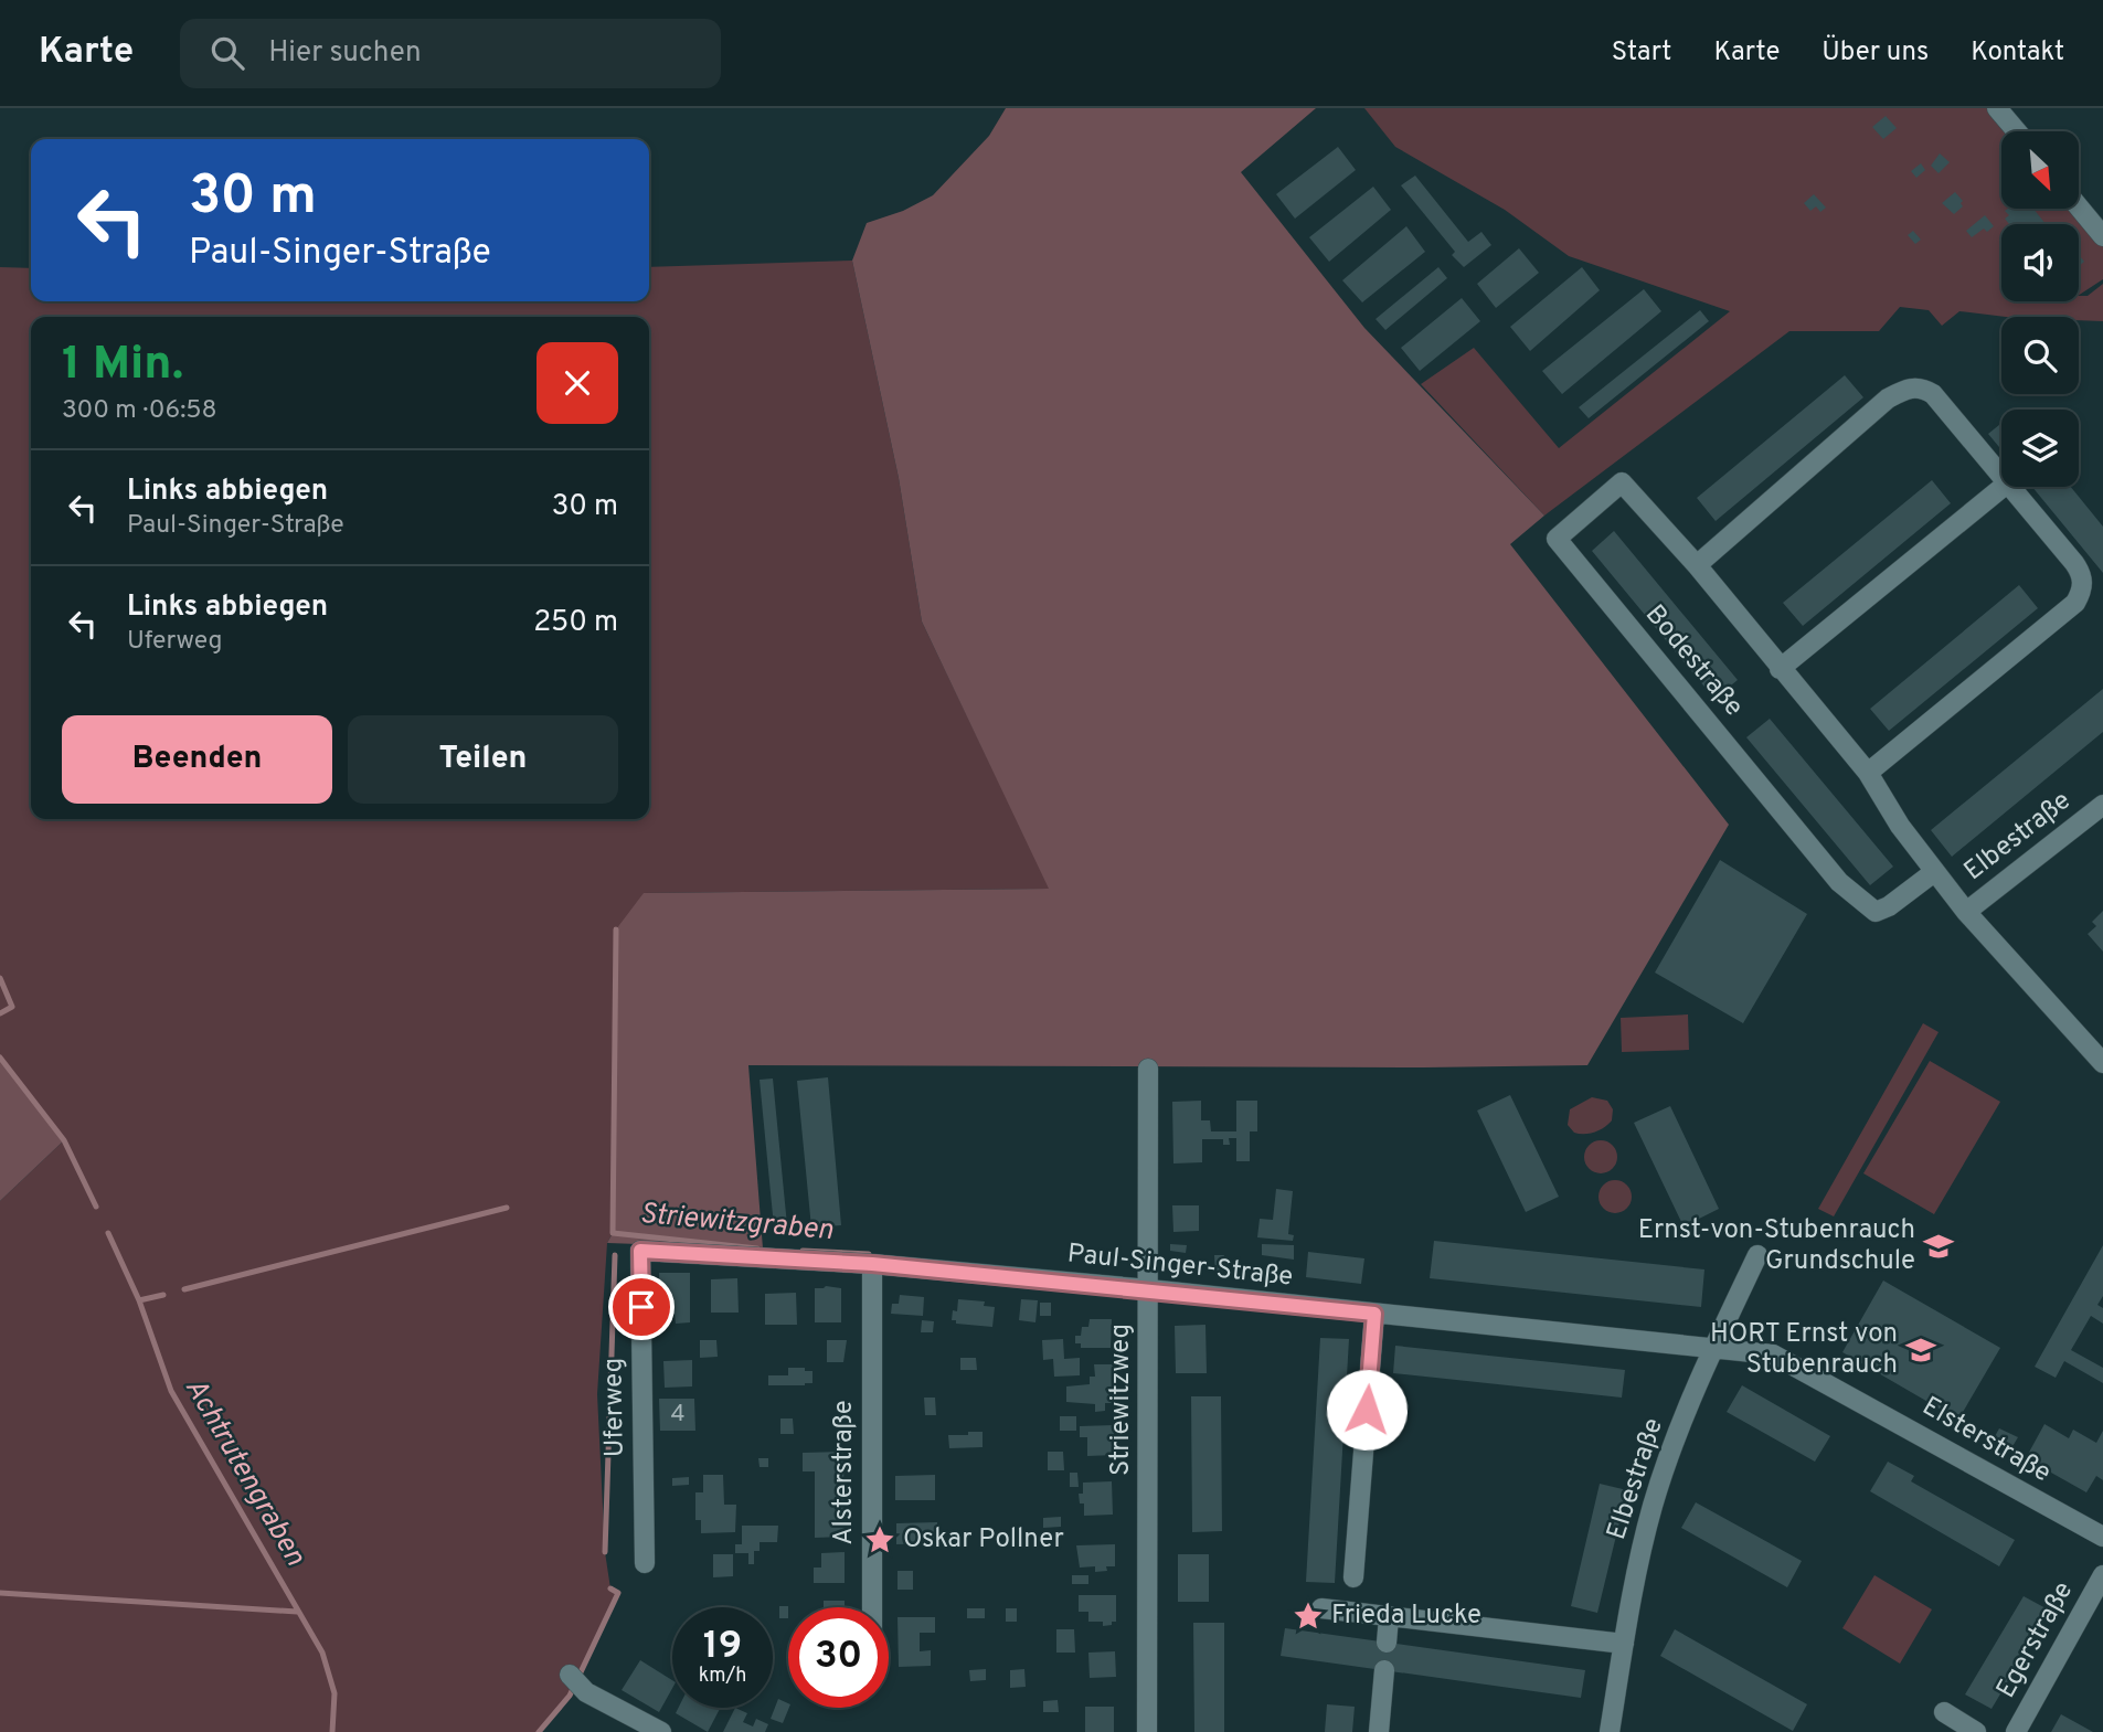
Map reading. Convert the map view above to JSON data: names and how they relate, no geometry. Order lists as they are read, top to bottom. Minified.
{"streets":{"street":["Bodestraße","Elbestraße","Paul-Singer-Straße","Striewitzweg","Uferweg","Elsterstraße","Alsterstraße","Egerstraße"]},"crossings":[["Bodestraße","Elbestraße"],["Elbestraße","Paul-Singer-Straße"],["Elbestraße","Elsterstraße"],["Paul-Singer-Straße","Striewitzweg"],["Paul-Singer-Straße","Uferweg"],["Paul-Singer-Straße","Elsterstraße"],["Paul-Singer-Straße","Alsterstraße"]],"water":["Striewitzgraben","Achtrutengraben"],"places":{"school or university":["Ernst-von-Stubenrauch Grundschule","HORT Ernst von Stubenrauch"],"place":["Oskar Pollner","Frieda Lucke"]},"house_numbers":["4"],"north":"bottom right","page":{"header":"Karte","search":"Hier suchen","nav":["Start","Karte","Über uns","Kontakt"],"turn":["30 m","Paul-Singer-Straße"],"heading":["1 Min.","300 m · 06:58"],"list":[{"name":"Links abbiegen","note":"Paul-Singer-Straße","value":"30 m"},{"name":"Links abbiegen","note":"Uferweg","value":"250 m"}],"buttons":["Beenden","Teilen"],"speed":"19 km/h","limit":"30"}}
